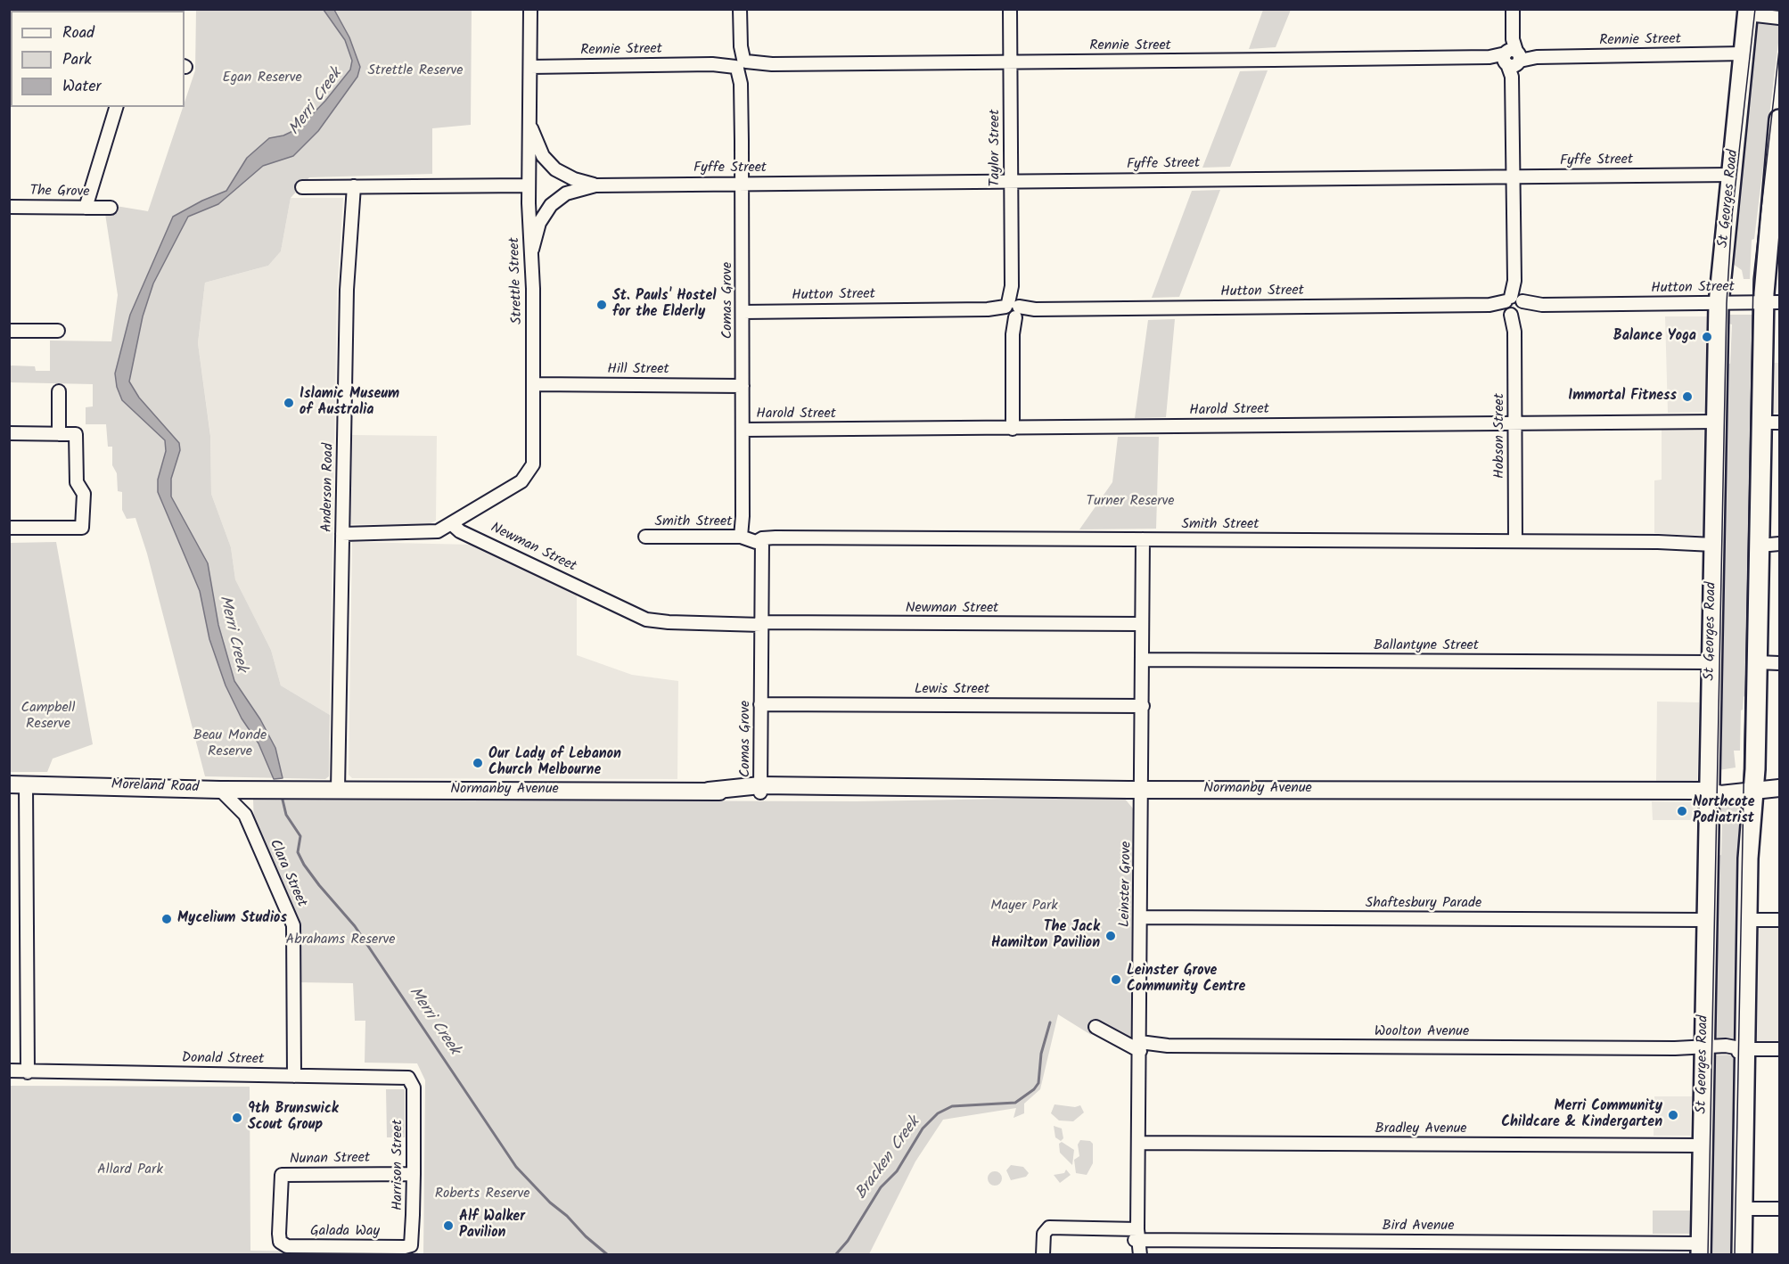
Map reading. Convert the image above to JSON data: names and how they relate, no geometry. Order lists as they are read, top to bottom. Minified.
{"streets":{"highway":["St Georges Road"],"main road":["Moreland Road","Normanby Avenue"],"street":["Rennie Street","Taylor Street","Fyffe Street","The Grove","Strettle Street","Hutton Street","Comas Grove","Hill Street","Harold Street","Hobson Street","Anderson Road","Smith Street","Newman Street","Ballantyne Street","Lewis Street","Clara Street","Leinster Grove","Shaftesbury Parade","Woolton Avenue","Donald Street","Bradley Avenue","Nunan Street","Harrison Street","Bird Avenue","Galada Way"]},"crossings":[["Rennie Street","Taylor Street"],["Rennie Street","St Georges Road"],["Rennie Street","Strettle Street"],["Rennie Street","Comas Grove"],["Rennie Street","Hobson Street"],["Taylor Street","Fyffe Street"],["Taylor Street","Hutton Street"],["Taylor Street","Harold Street"],["Fyffe Street","St Georges Road"],["Fyffe Street","Strettle Street"],["Fyffe Street","Comas Grove"],["Fyffe Street","Hobson Street"],["St Georges Road","Hutton Street"],["St Georges Road","Harold Street"],["St Georges Road","Smith Street"],["St Georges Road","Ballantyne Street"],["St Georges Road","Normanby Avenue"],["St Georges Road","Shaftesbury Parade"],["St Georges Road","Woolton Avenue"],["St Georges Road","Bradley Avenue"],["St Georges Road","Bird Avenue"],["Strettle Street","Hill Street"],["Strettle Street","Newman Street"],["Hutton Street","Comas Grove"],["Hutton Street","Hobson Street"],["Comas Grove","Hill Street"],["Comas Grove","Harold Street"],["Comas Grove","Smith Street"],["Comas Grove","Newman Street"],["Comas Grove","Lewis Street"],["Comas Grove","Normanby Avenue"],["Harold Street","Hobson Street"],["Hobson Street","Smith Street"],["Anderson Road","Normanby Avenue"],["Smith Street","Leinster Grove"],["Newman Street","Leinster Grove"],["Ballantyne Street","Leinster Grove"],["Lewis Street","Leinster Grove"],["Moreland Road","Normanby Avenue"],["Moreland Road","Clara Street"],["Normanby Avenue","Leinster Grove"],["Clara Street","Donald Street"],["Leinster Grove","Shaftesbury Parade"],["Leinster Grove","Woolton Avenue"],["Leinster Grove","Bradley Avenue"],["Leinster Grove","Bird Avenue"],["Donald Street","Harrison Street"],["Nunan Street","Harrison Street"],["Nunan Street","Galada Way"],["Harrison Street","Galada Way"]],"water":["Merri Creek","Bracken Creek"],"parks":["Strettle Reserve","Egan Reserve","Turner Reserve","Campbell Reserve","Beau Monde Reserve","Mayer Park","Abrahams Reserve","Allard Park","Roberts Reserve"],"places":["St. Pauls' Hostel for the Elderly","Balance Yoga","Immortal Fitness","Islamic Museum of Australia","Our Lady of Lebanon Church Melbourne","Northcote Podiatrist","Mycelium Studios","The Jack Hamilton Pavilion","Leinster Grove Community Centre","Merri Community Childcare & Kindergarten","9th Brunswick Scout Group","Alf Walker Pavilion"],"legend":["Road","Park","Water"]}
